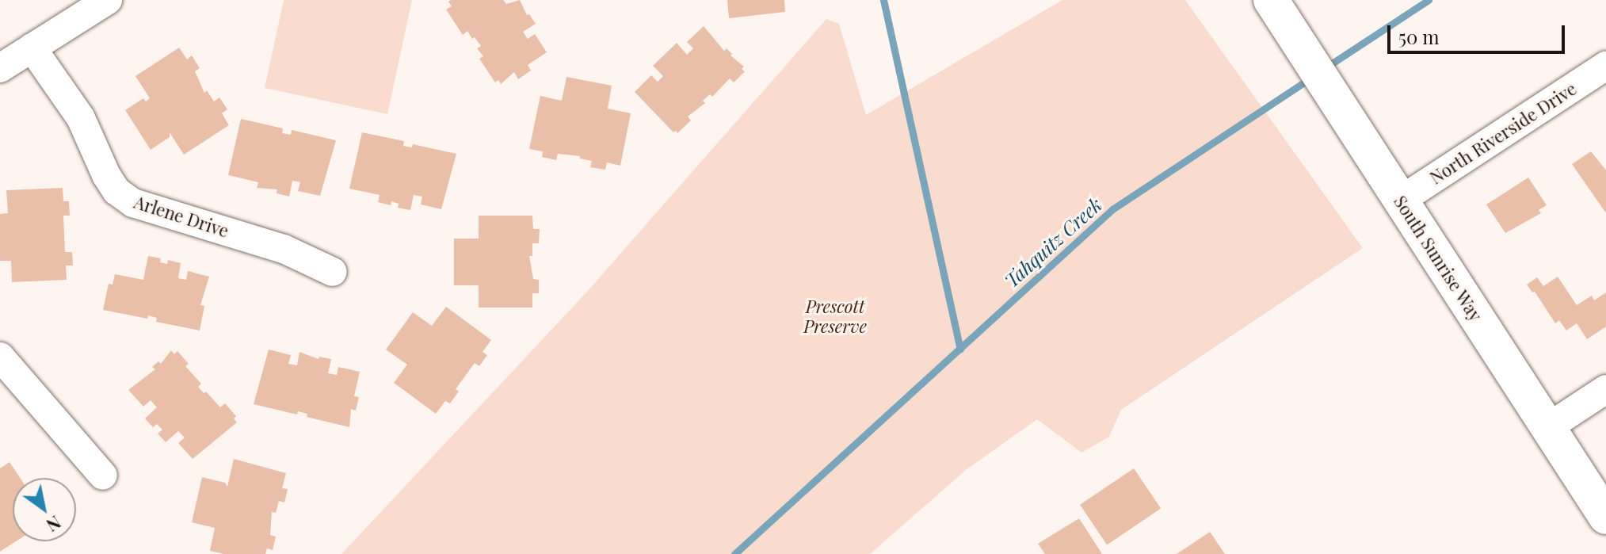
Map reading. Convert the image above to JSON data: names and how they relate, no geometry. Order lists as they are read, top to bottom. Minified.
{"streets":{"main road":["South Sunrise Way"],"street":["North Riverside Drive","Arlene Drive"]},"crossings":[["North Riverside Drive","South Sunrise Way"]],"water":["Tahquitz Creek"],"parks":["Prescott Preserve"],"scale_bar":"50 m","north":"bottom right"}
